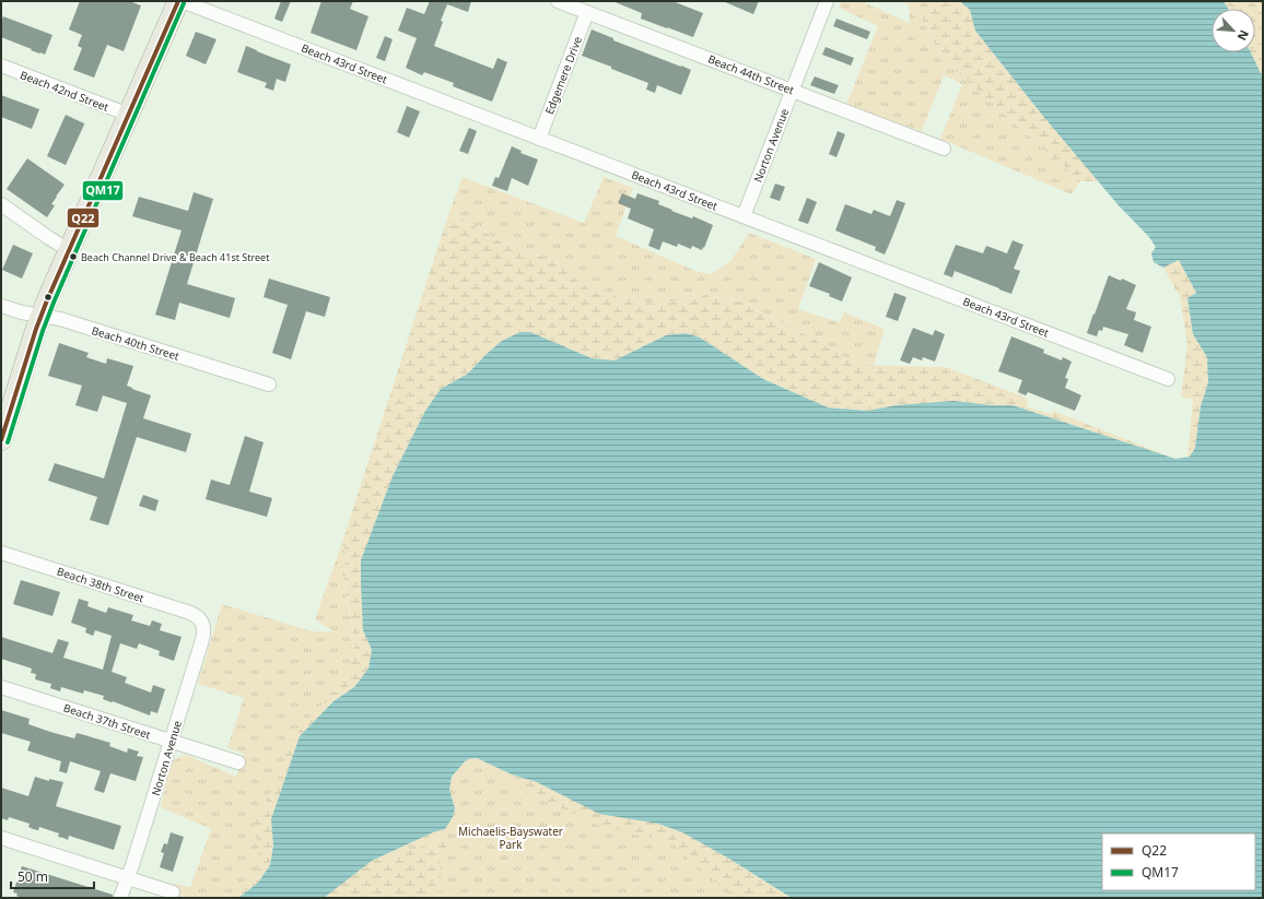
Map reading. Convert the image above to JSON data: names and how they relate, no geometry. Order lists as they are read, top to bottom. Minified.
{"streets":{"street":["Beach 43rd Street","Beach 44th Street","Edgemere Drive","Beach 42nd Street","Norton Avenue","Beach 40th Street","Beach 38th Street","Beach 37th Street"]},"crossings":[["Beach 43rd Street","Edgemere Drive"],["Beach 43rd Street","Norton Avenue"],["Beach 44th Street","Edgemere Drive"],["Beach 44th Street","Norton Avenue"],["Norton Avenue","Beach 38th Street"],["Norton Avenue","Beach 37th Street"]],"parks":["Michaelis-Bayswater Park"],"places":["Beach Channel Drive & Beach 41st Street"],"lines":["transit line Q22","transit line QM17"],"legend":["Q22","QM17"],"scale_bar":"50 m","north":"bottom right"}
